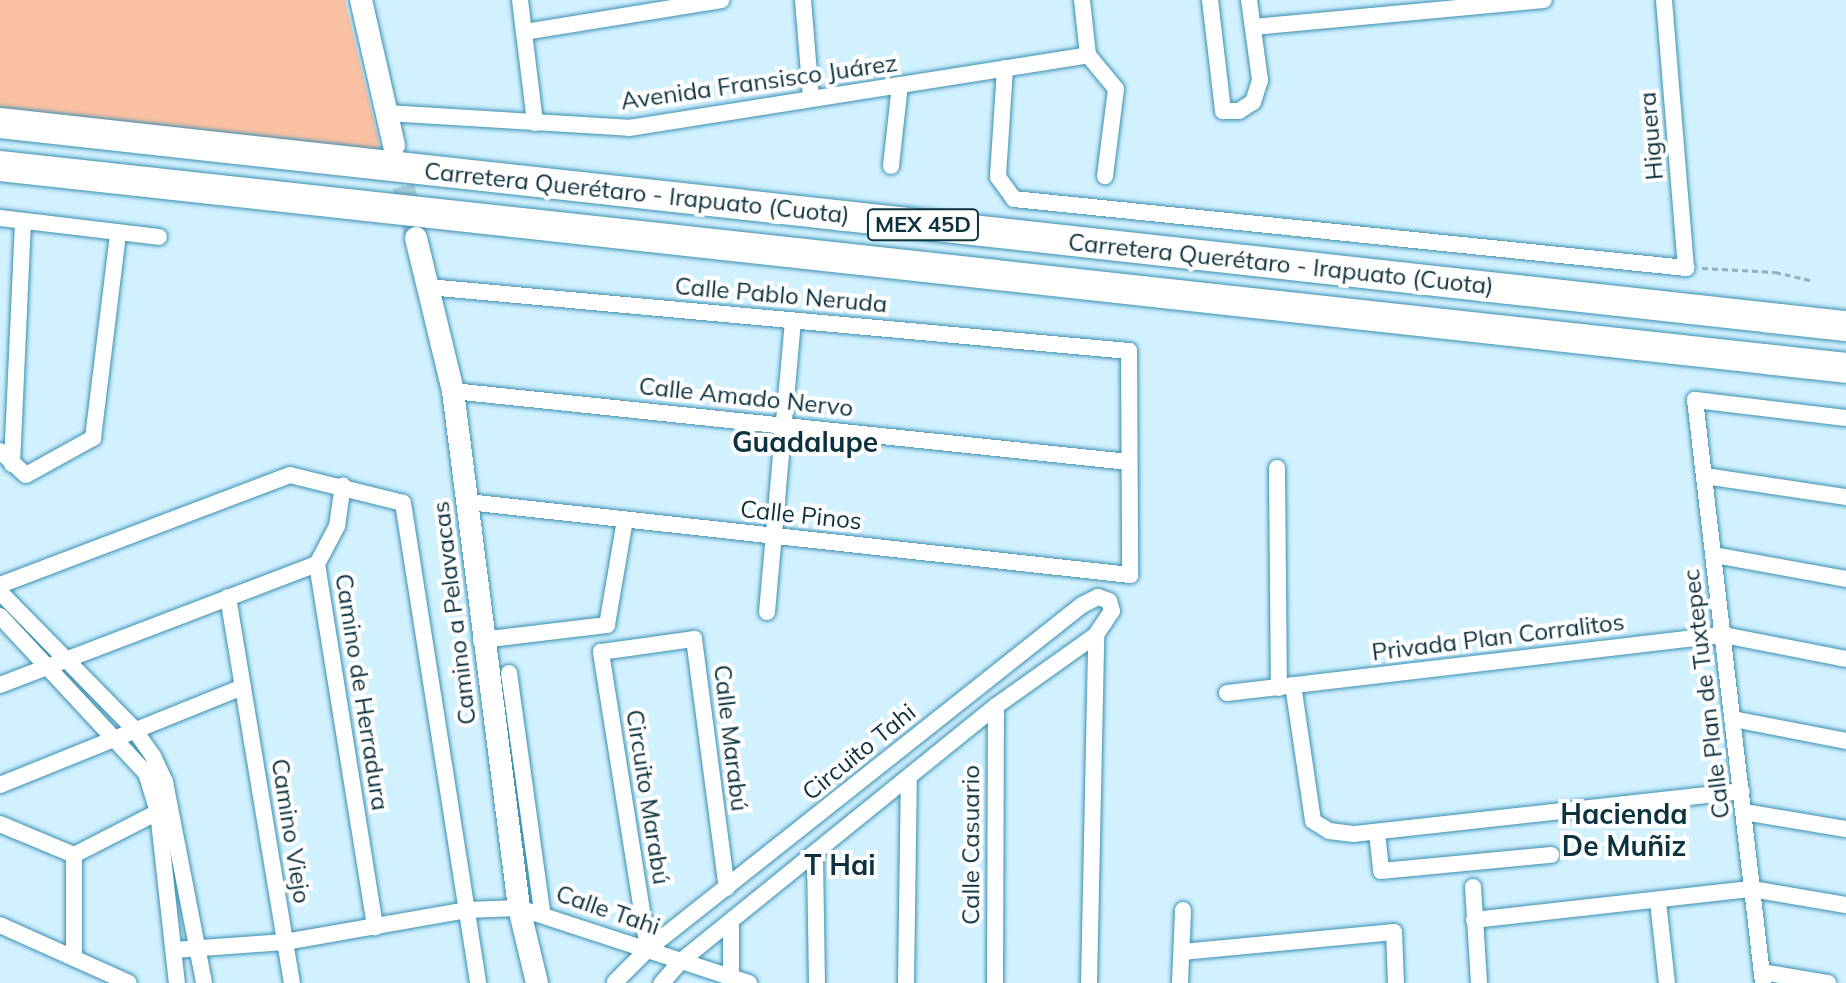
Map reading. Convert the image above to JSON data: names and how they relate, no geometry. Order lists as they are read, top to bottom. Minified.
{"streets":{"highway":["Carretera Querétaro - Irapuato (Cuota)","MEX 45D"],"street":["Avenida Fransisco Juárez","Higuera","Calle Pablo Neruda","Calle Amado Nervo","Calle Pinos","Camino a Pelavacas","Privada Plan Corralitos","Camino de Herradura","Calle Plan de Tuxtepec","Calle Marabú","Circuito Tahi","Circuito Marabú","Camino Viejo","Calle Casuario","Calle Tahi"]},"crossings":[["Calle Pablo Neruda","Calle Amado Nervo"],["Calle Pablo Neruda","Calle Pinos"],["Calle Pablo Neruda","Camino a Pelavacas"],["Calle Amado Nervo","Calle Pinos"],["Calle Amado Nervo","Camino a Pelavacas"],["Calle Pinos","Camino a Pelavacas"],["Camino a Pelavacas","Calle Tahi"],["Privada Plan Corralitos","Calle Plan de Tuxtepec"],["Camino de Herradura","Camino Viejo"],["Calle Marabú","Circuito Tahi"],["Calle Marabú","Circuito Marabú"],["Circuito Tahi","Circuito Marabú"],["Circuito Tahi","Calle Tahi"],["Circuito Marabú","Calle Tahi"]],"districts":["Guadalupe","Hacienda De Muñiz","T Hai"]}
